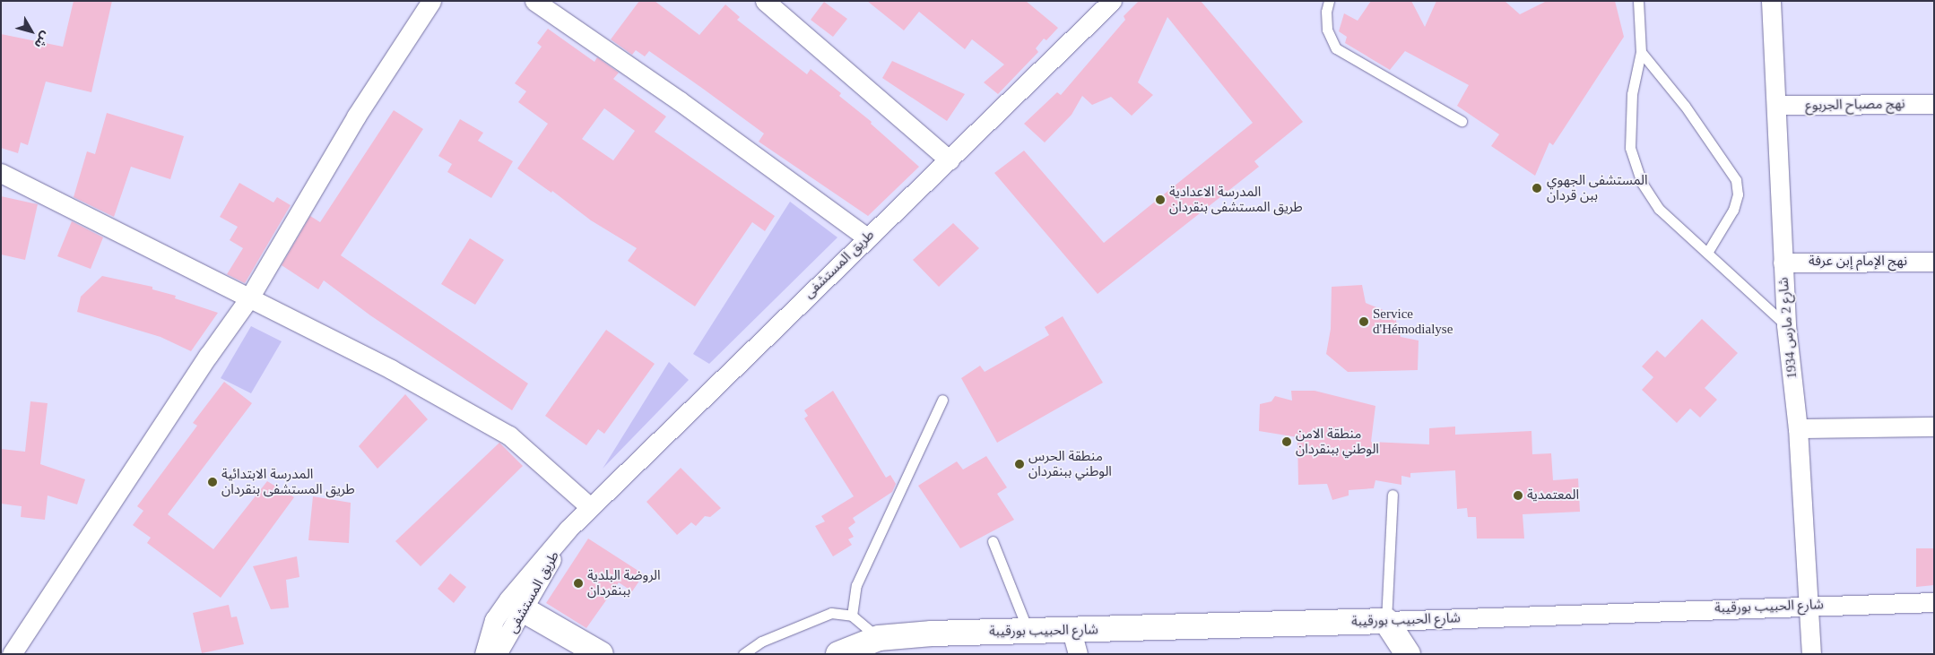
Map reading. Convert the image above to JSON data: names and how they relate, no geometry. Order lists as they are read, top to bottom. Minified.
{"streets":{"main road":["شارع الحبيب بورقيبة"],"street":["نهج مصباح الجربوع","نهج الإمام إبن عرفة","طريق المستشفى","شارع 2 مارس 1934"]},"crossings":[["نهج مصباح الجربوع","شارع 2 مارس 1934"],["نهج الإمام إبن عرفة","شارع 2 مارس 1934"],["شارع 2 مارس 1934","شارع الحبيب بورقيبة"]],"places":["المستشفى الجهوي ببن قردان","المدرسة الاعدادية طريق المستشفى بنقردان","Service d'Hémodialyse","منطقة الامن الوطني ببنقردان","منطقة الحرس الوطني ببنقردان","المدرسة الابتدائية طريق المستشفى بنقردان","المعتمدية","الروضة البلدية ببنقردان"],"north":"bottom right"}
